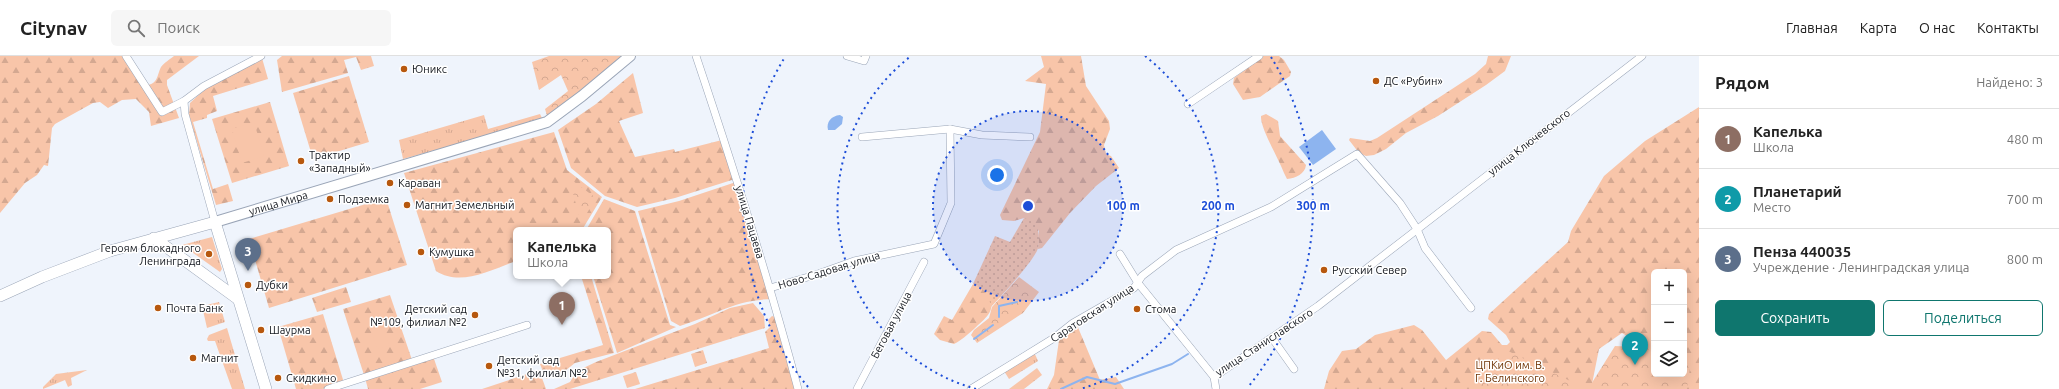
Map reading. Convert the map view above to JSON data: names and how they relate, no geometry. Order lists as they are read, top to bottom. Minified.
{"streets":{"main road":["улица Мира"],"street":["улица Ключевского","улица Пацаева","Ново-Садовая улица","Саратовская улица","Беговая улица","улица Станиславского"]},"crossings":[["улица Ключевского","Саратовская улица"],["улица Ключевского","улица Станиславского"],["улица Пацаева","Ново-Садовая улица"],["Саратовская улица","улица Станиславского"]],"parks":["ЦПКиО им. В. Г. Белинского"],"places":["Юникс","ДС «Рубин»","Трактир «Западный»","Караван","Подземка","Магнит Земельный","Кумушка","Героям блокадного Ленинграда","Русский Север","Дубки","Почта Банк","Стома","Детский сад №109, филиал №2","Шаурма","Магнит","Детский сад №31, филиал №2","Скидкино"],"page":{"header":"Citynav","search":"Поиск","nav":["Главная","Карта","О нас","Контакты"],"heading":["Рядом","Найдено: 3"],"list":[{"mark":"1","name":"Капелька","note":"Школа","value":"480 m"},{"mark":"2","name":"Планетарий","note":"Место","value":"700 m"},{"mark":"3","name":"Пенза 440035","note":"Учреждение · Ленинградская улица","value":"800 m"}],"popup":["Капелька","Школа"],"pins":["3","1","2"],"map_buttons":["+","−"],"buttons":["Сохранить","Поделиться"]},"rings":["100 m","200 m","300 m"]}
